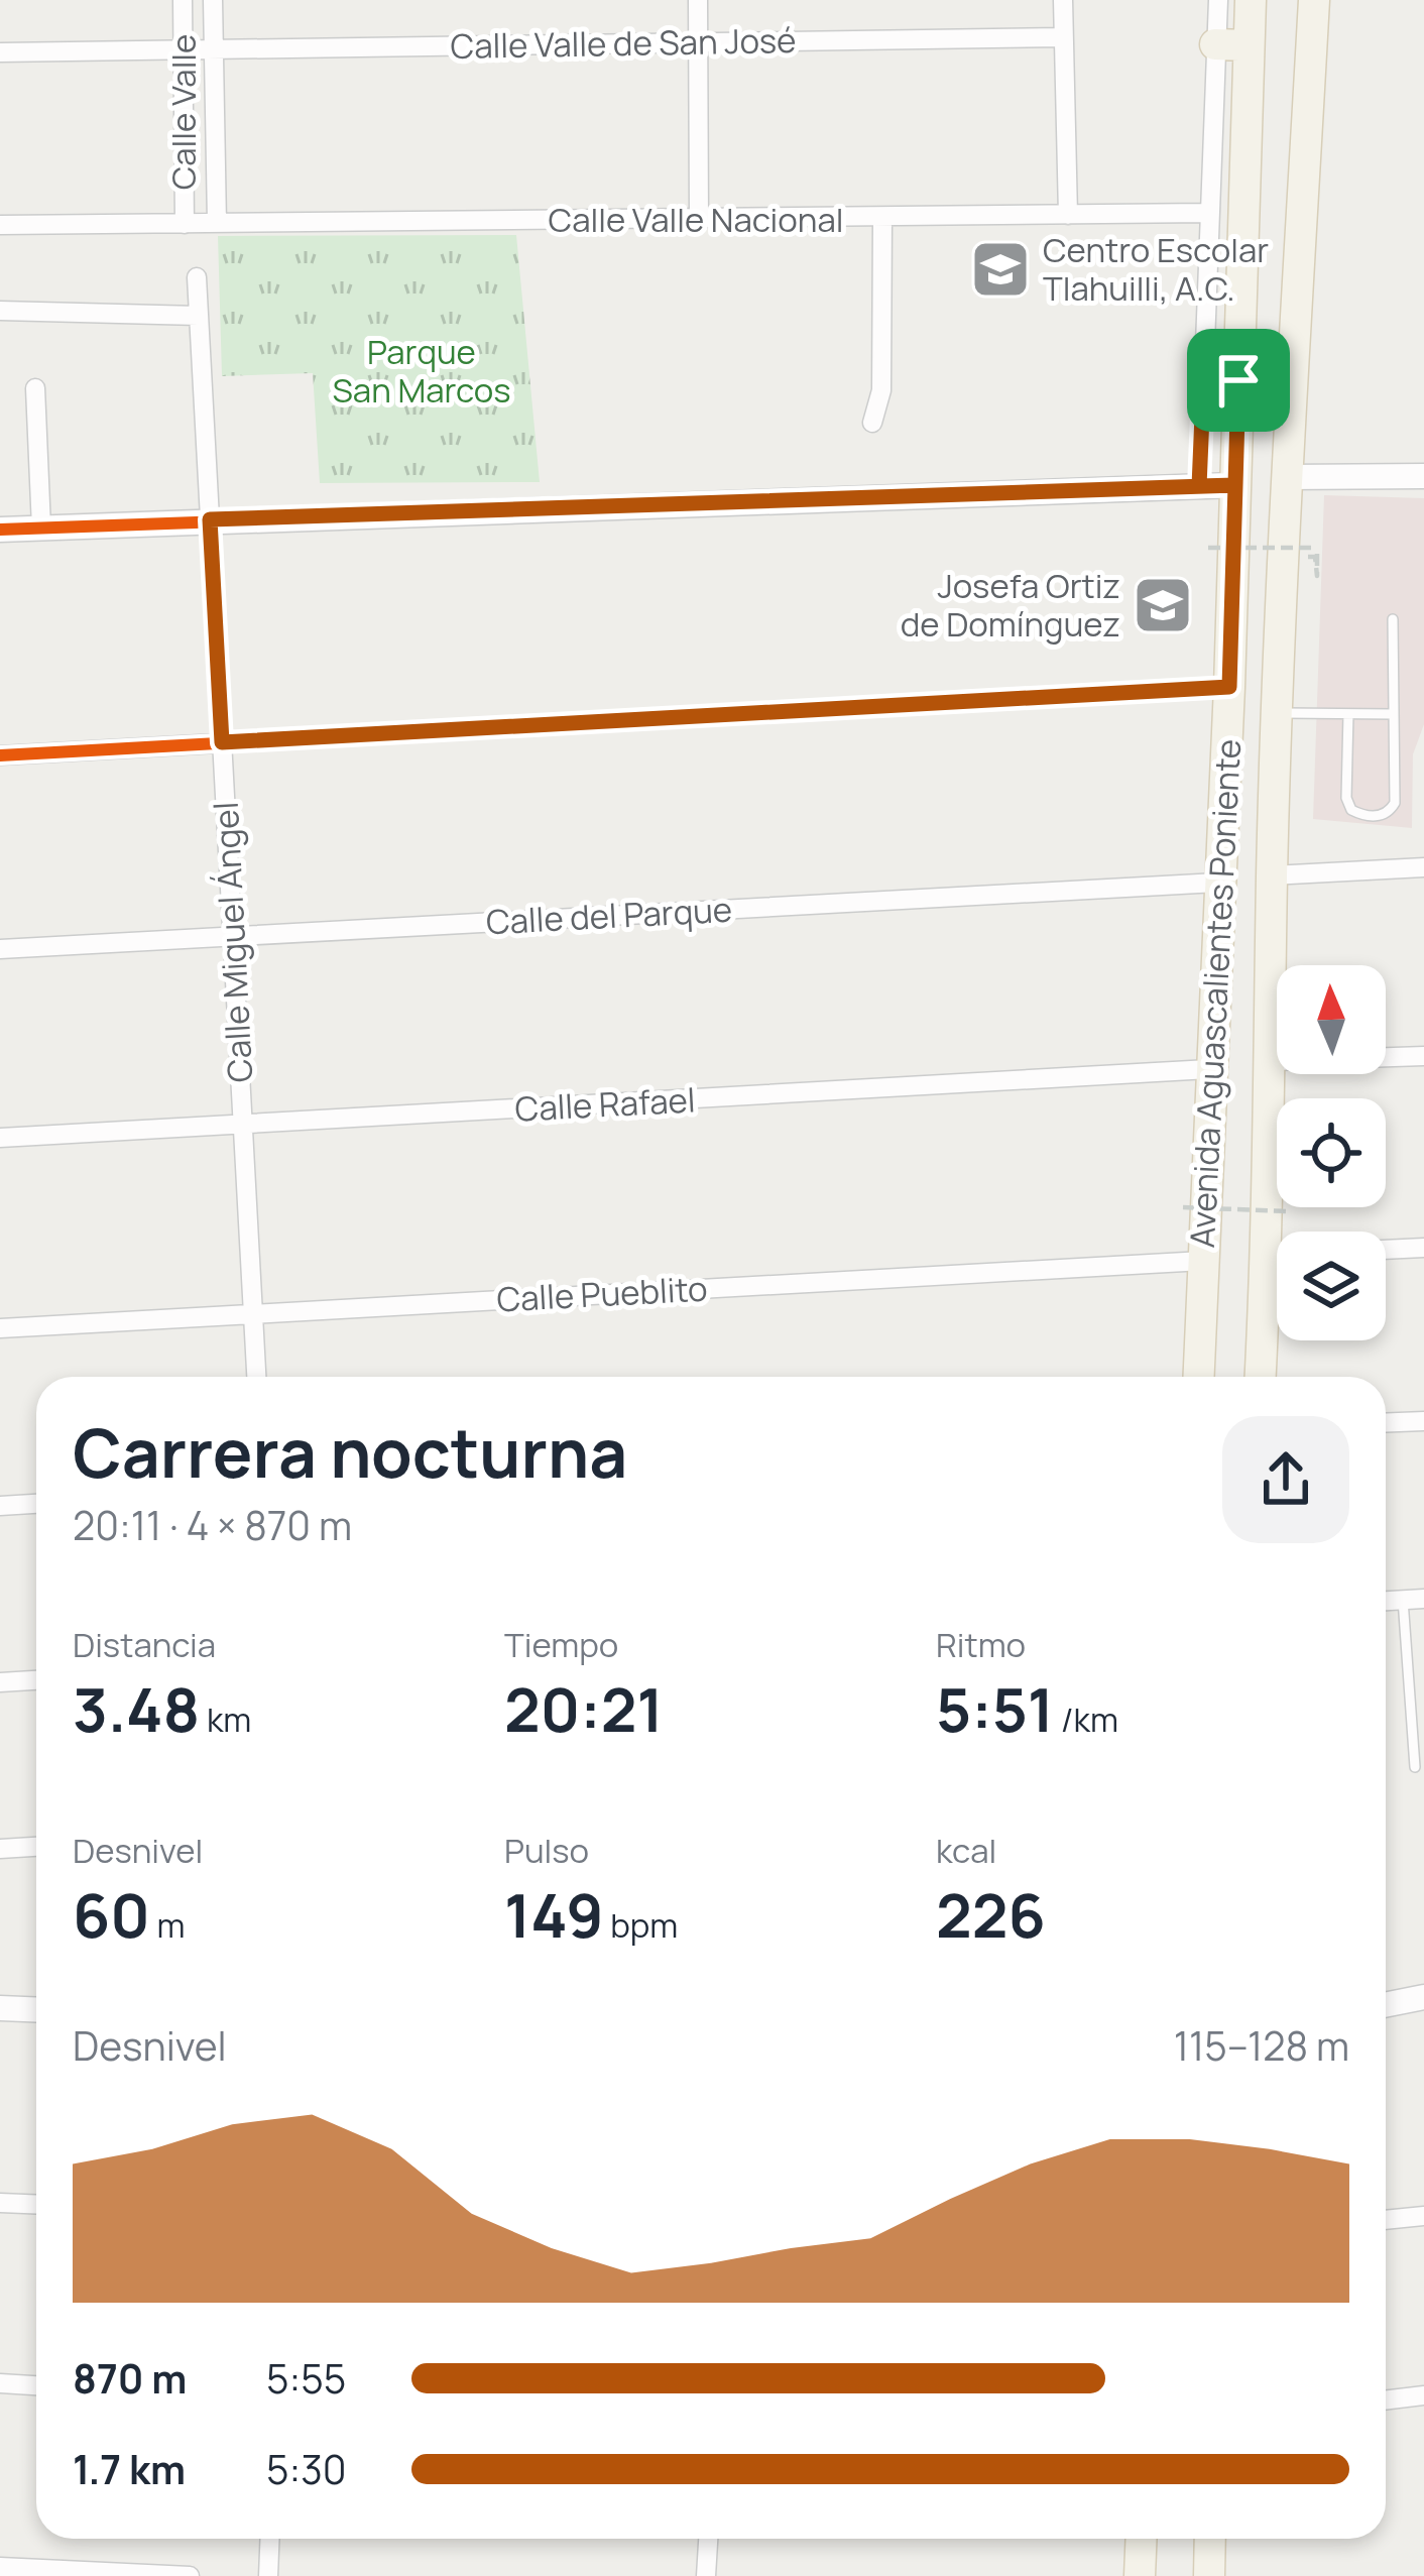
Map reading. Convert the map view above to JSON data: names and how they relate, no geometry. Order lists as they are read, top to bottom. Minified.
{"streets":{"main road":["Avenida Aguascalientes Poniente"],"street":["Calle Valle de San José","Calle Valle","Calle Valle Nacional","Calle del Parque","Calle Miguel Ángel","Calle Rafael","Calle Pueblito"]},"crossings":[["Calle Valle de San José","Calle Valle"],["Calle Valle","Calle Valle Nacional"],["Calle del Parque","Calle Miguel Ángel"],["Calle del Parque","Avenida Aguascalientes Poniente"],["Calle Miguel Ángel","Calle Rafael"],["Calle Miguel Ángel","Calle Pueblito"],["Avenida Aguascalientes Poniente","Calle Rafael"],["Avenida Aguascalientes Poniente","Calle Pueblito"]],"parks":["Parque San Marcos"],"places":{"school or university":["Centro Escolar Tlahuilli, A.C.","Josefa Ortiz de Domínguez"]},"north":"top","page":{"heading":["Carrera nocturna","20:11 · 4 × 870 m"],"stats":[["Distancia","3.48 km"],["Tiempo","20:21"],["Ritmo","5:51 /km"],["Desnivel","60 m"],["Pulso","149 bpm"],["kcal","226"]],"chart":["Desnivel","115–128 m"],"list":[{"name":"870 m","note":"5:55"},{"name":"1.7 km","note":"5:30"}]}}
